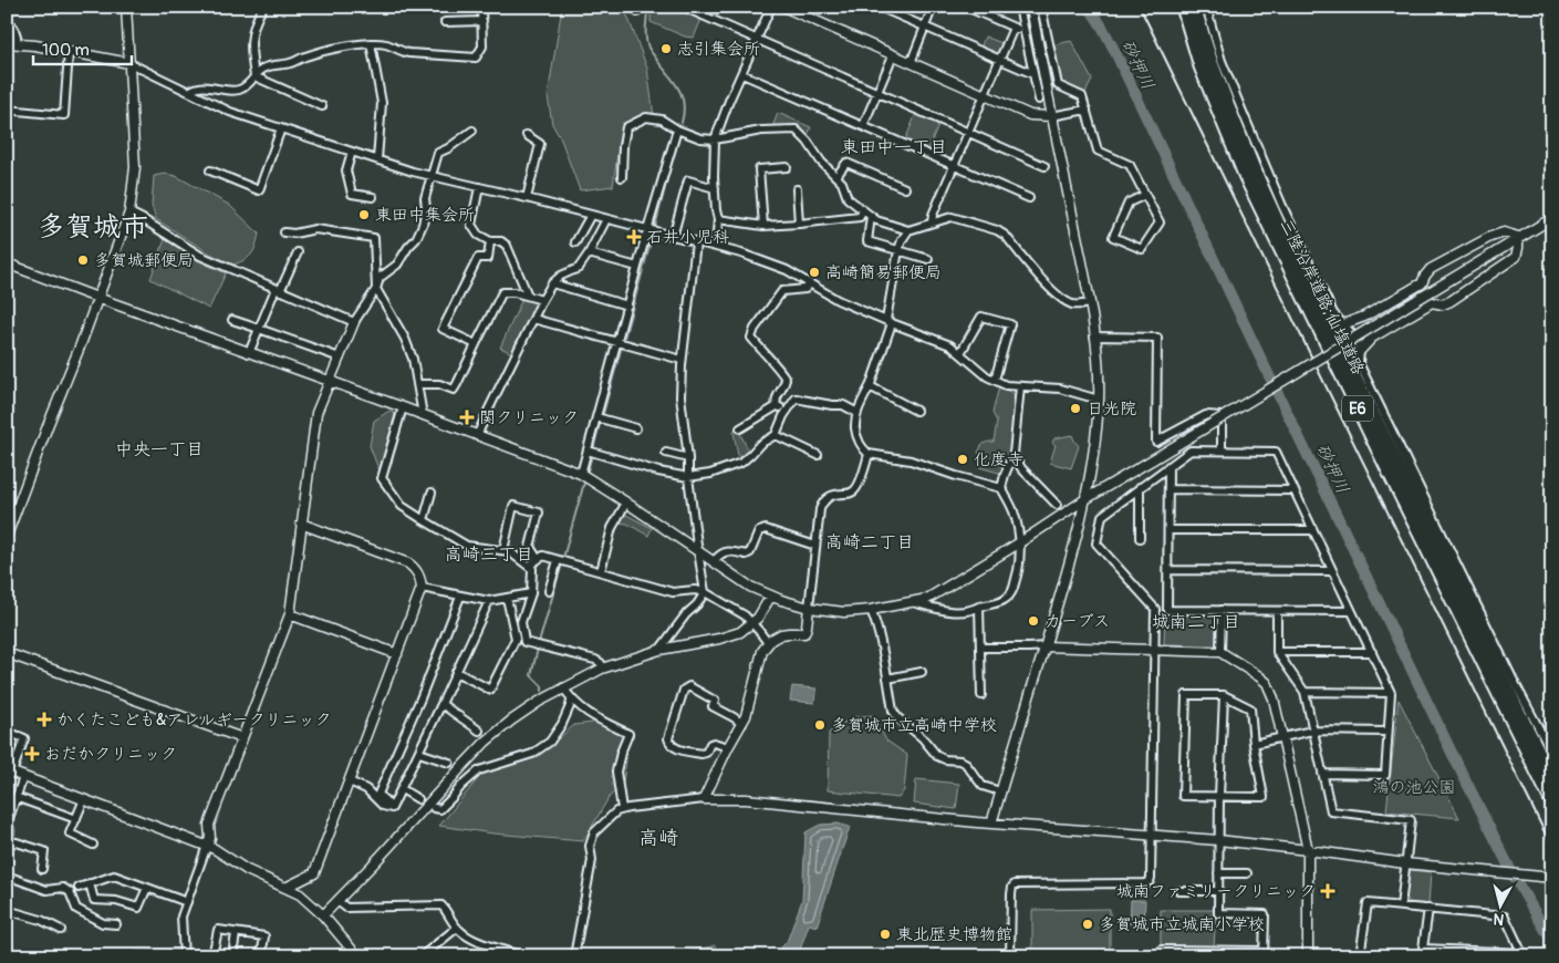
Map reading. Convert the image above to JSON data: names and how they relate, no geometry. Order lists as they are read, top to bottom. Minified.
{"streets":{"highway":["三陸沿岸道路;仙塩道路","E6"]},"districts":["東田中一丁目","多賀城市","中央一丁目","高崎二丁目","高崎三丁目","城南二丁目","高崎"],"water":["砂押川"],"parks":["鴻の池公園"],"places":{"other":["志引集会所","東田中集会所","多賀城郵便局","高崎簡易郵便局","日光院","化度寺","カーブス","多賀城市立高崎中学校","多賀城市立城南小学校","東北歴史博物館"],"health":["石井小児科","関クリニック","かくたこども&アレルギークリニック","おだかクリニック","城南ファミリークリニック"]},"scale_bar":"100 m","north":"bottom"}
